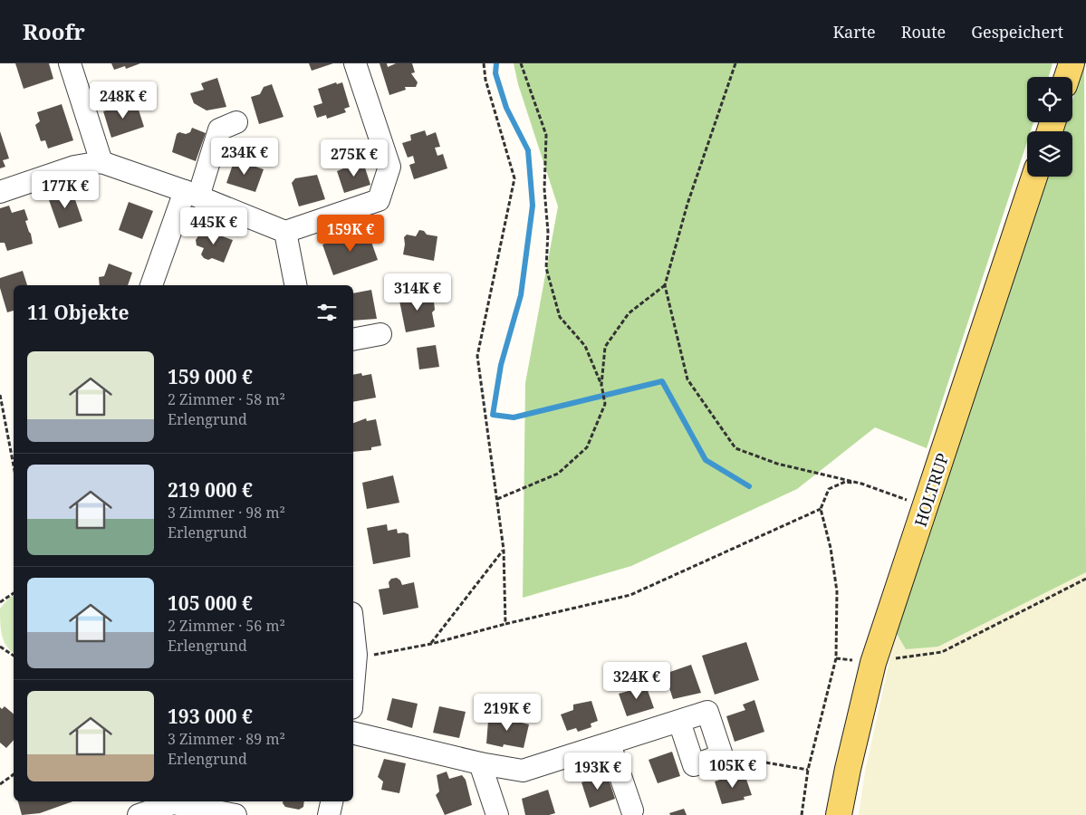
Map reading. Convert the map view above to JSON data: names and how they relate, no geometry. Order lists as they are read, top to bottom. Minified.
{"streets":{"main road":["HOLTRUP"]},"page":{"header":"Roofr","nav":["Karte","Route","Gespeichert"],"price":["248K €","234K €","275K €","177K €","445K €","159K €","314K €","324K €","219K €","105K €","193K €"],"heading":"11 Objekte","list":[{"name":"159 000 €","note":"2 Zimmer · 58 m² · Erlengrund"},{"name":"219 000 €","note":"3 Zimmer · 98 m² · Erlengrund"},{"name":"105 000 €","note":"2 Zimmer · 56 m² · Erlengrund"},{"name":"193 000 €","note":"3 Zimmer · 89 m² · Erlengrund"}]}}
